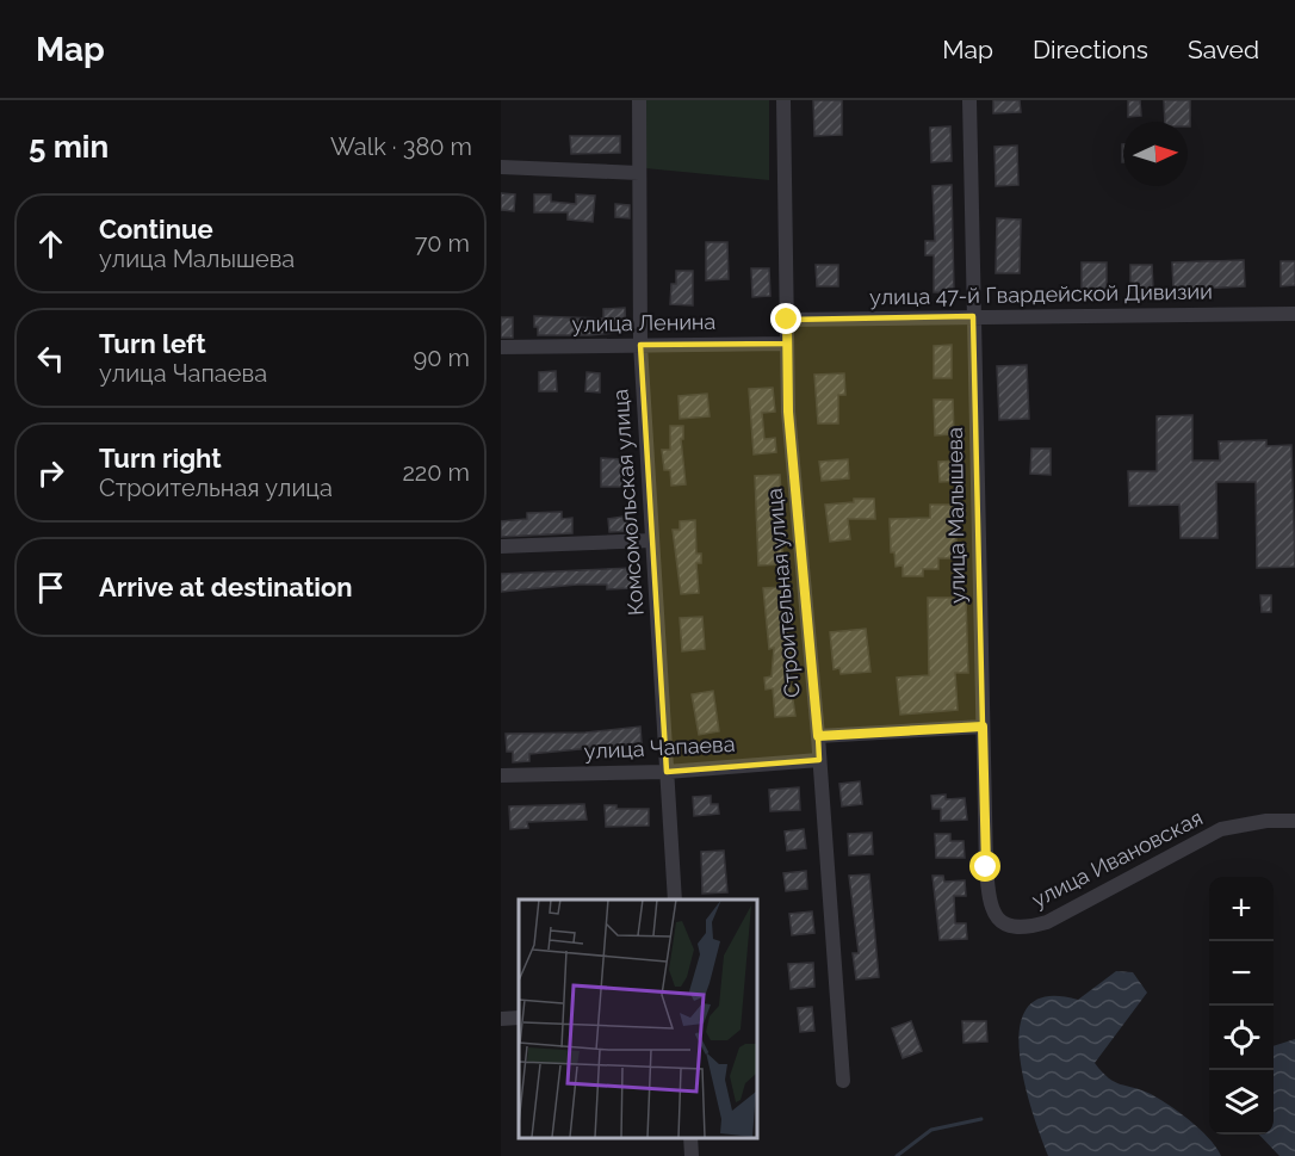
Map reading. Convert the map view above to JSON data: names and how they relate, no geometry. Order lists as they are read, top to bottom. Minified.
{"streets":{"street":["улица 47-й Гвардейской Дивизии","улица Ленина","Комсомольская улица","улица Малышева","Строительная улица","улица Чапаева","улица Ивановская"]},"crossings":[["улица 47-й Гвардейской Дивизии","улица Малышева"],["улица 47-й Гвардейской Дивизии","Строительная улица"],["улица Ленина","Комсомольская улица"],["улица Ленина","Строительная улица"],["Комсомольская улица","улица Чапаева"],["улица Малышева","улица Ивановская"],["Строительная улица","улица Чапаева"]],"north":"right","page":{"header":"Map","nav":["Map","Directions","Saved"],"heading":["5 min","Walk · 380 m"],"list":[["Continue","улица Малышева","70 m"],["Turn left","улица Чапаева","90 m"],["Turn right","Строительная улица","220 m"],"Arrive at destination"],"map_buttons":["+","−"]}}
